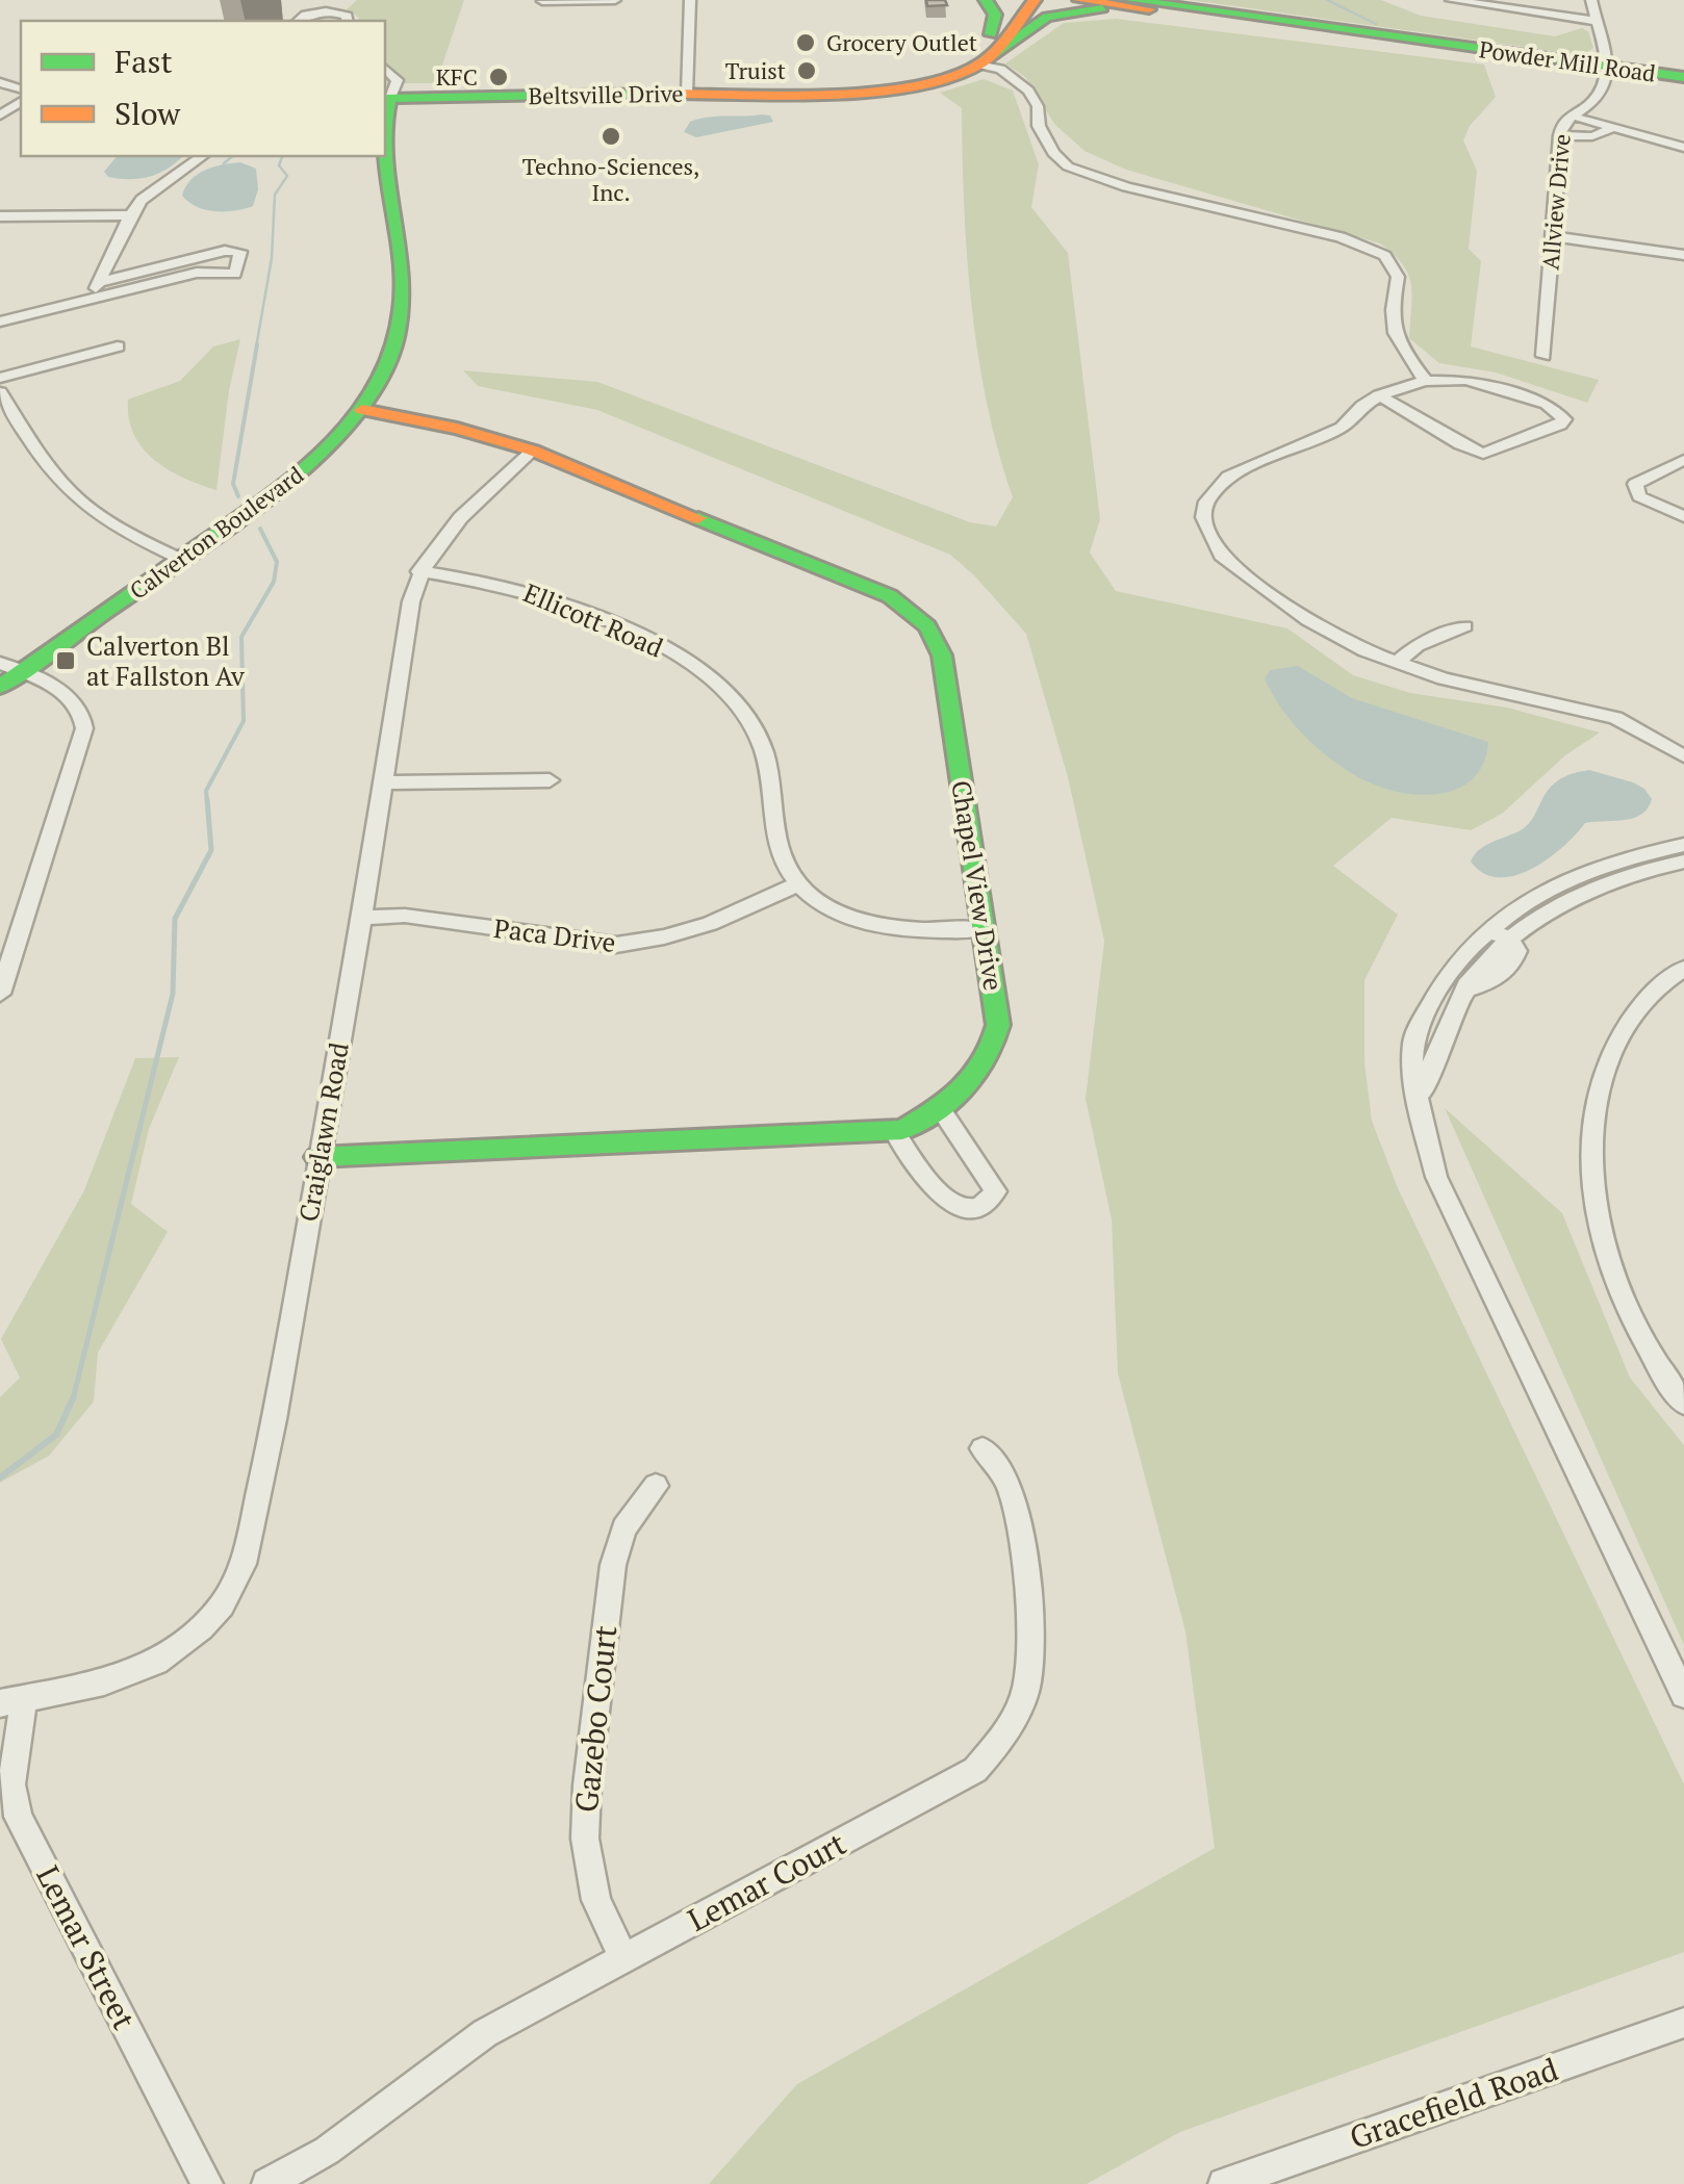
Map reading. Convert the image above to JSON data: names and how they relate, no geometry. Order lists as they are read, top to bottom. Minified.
{"streets":{"street":["Powder Mill Road","Beltsville Drive","Allview Drive","Calverton Boulevard","Ellicott Road","Chapel View Drive","Paca Drive","Craiglawn Road","Gazebo Court","Lemar Court","Lemar Street","Gracefield Road"]},"crossings":[["Powder Mill Road","Allview Drive"],["Calverton Boulevard","Chapel View Drive"],["Ellicott Road","Paca Drive"],["Ellicott Road","Craiglawn Road"],["Chapel View Drive","Craiglawn Road"],["Paca Drive","Craiglawn Road"],["Craiglawn Road","Lemar Street"],["Gazebo Court","Lemar Court"]],"places":{"other":["Grocery Outlet","Truist","KFC","Techno-Sciences, Inc."],"transit":["Calverton Bl at Fallston Av"]},"legend":["Fast","Slow"]}
